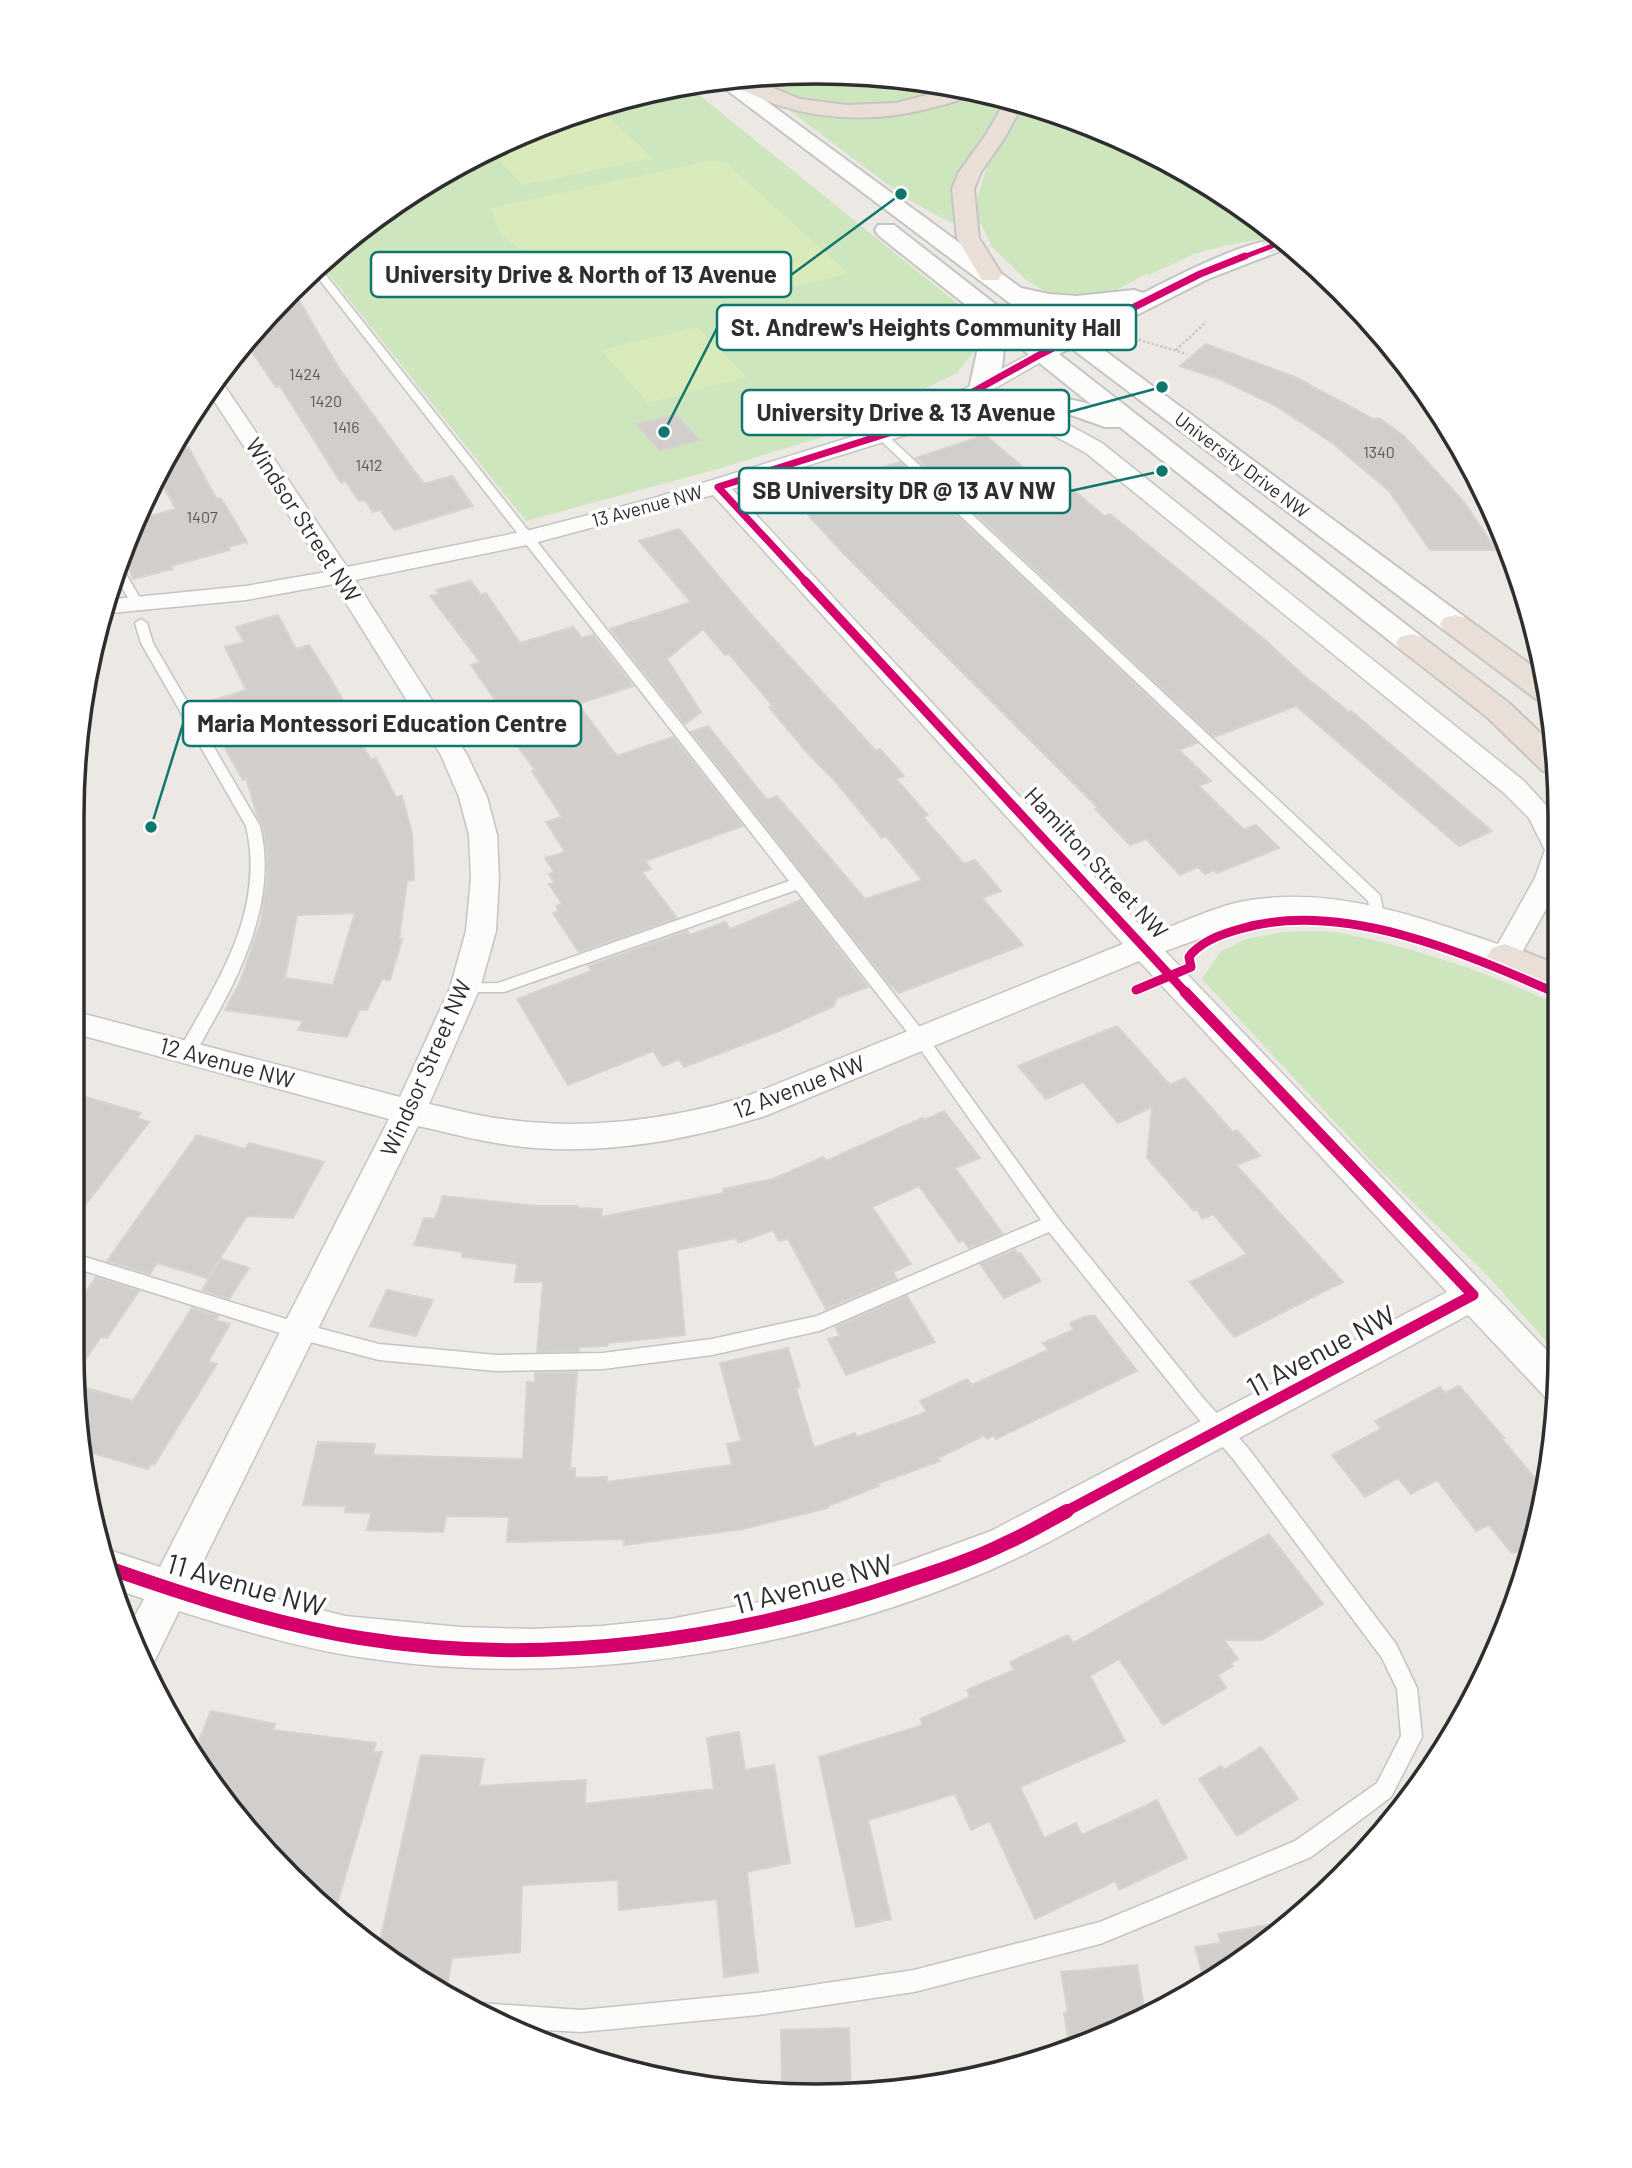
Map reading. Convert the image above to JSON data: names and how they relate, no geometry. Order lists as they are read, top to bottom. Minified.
{"streets":{"street":["University Drive NW","13 Avenue NW","Windsor Street NW","Hamilton Street NW","12 Avenue NW","11 Avenue NW"]},"crossings":[["University Drive NW","13 Avenue NW"],["13 Avenue NW","Windsor Street NW"],["13 Avenue NW","Hamilton Street NW"],["Windsor Street NW","12 Avenue NW"],["Windsor Street NW","11 Avenue NW"],["Hamilton Street NW","12 Avenue NW"],["Hamilton Street NW","11 Avenue NW"]],"places":["University Drive & North of 13 Avenue","University Drive & 13 Avenue","St. Andrew's Heights Community Hall","SB University DR @ 13 AV NW","Maria Montessori Education Centre"],"house_numbers":["1424","1420","1416","1340","1412","1407"]}
